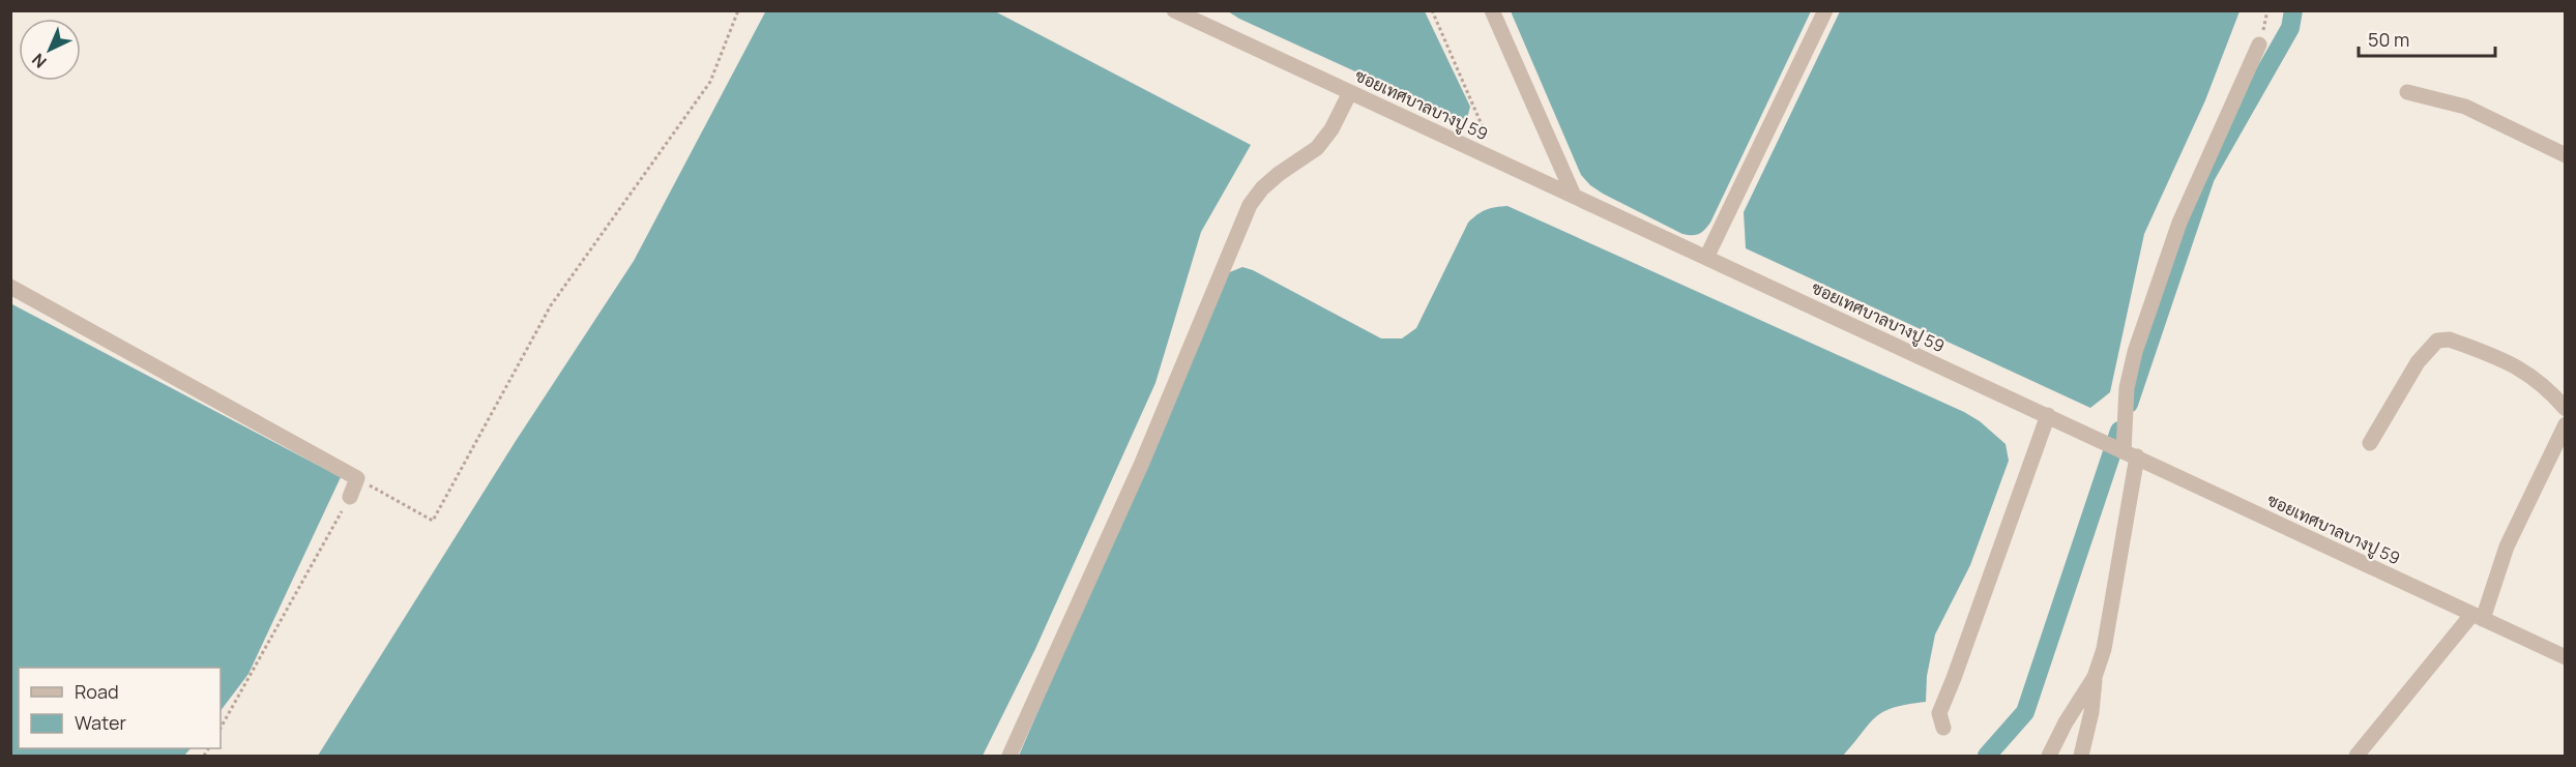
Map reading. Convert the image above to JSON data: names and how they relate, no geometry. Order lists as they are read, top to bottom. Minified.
{"streets":{"street":["ซอยเทศบาลบางปู 59"]},"legend":["Road","Water"],"scale_bar":"50 m","north":"bottom left"}
